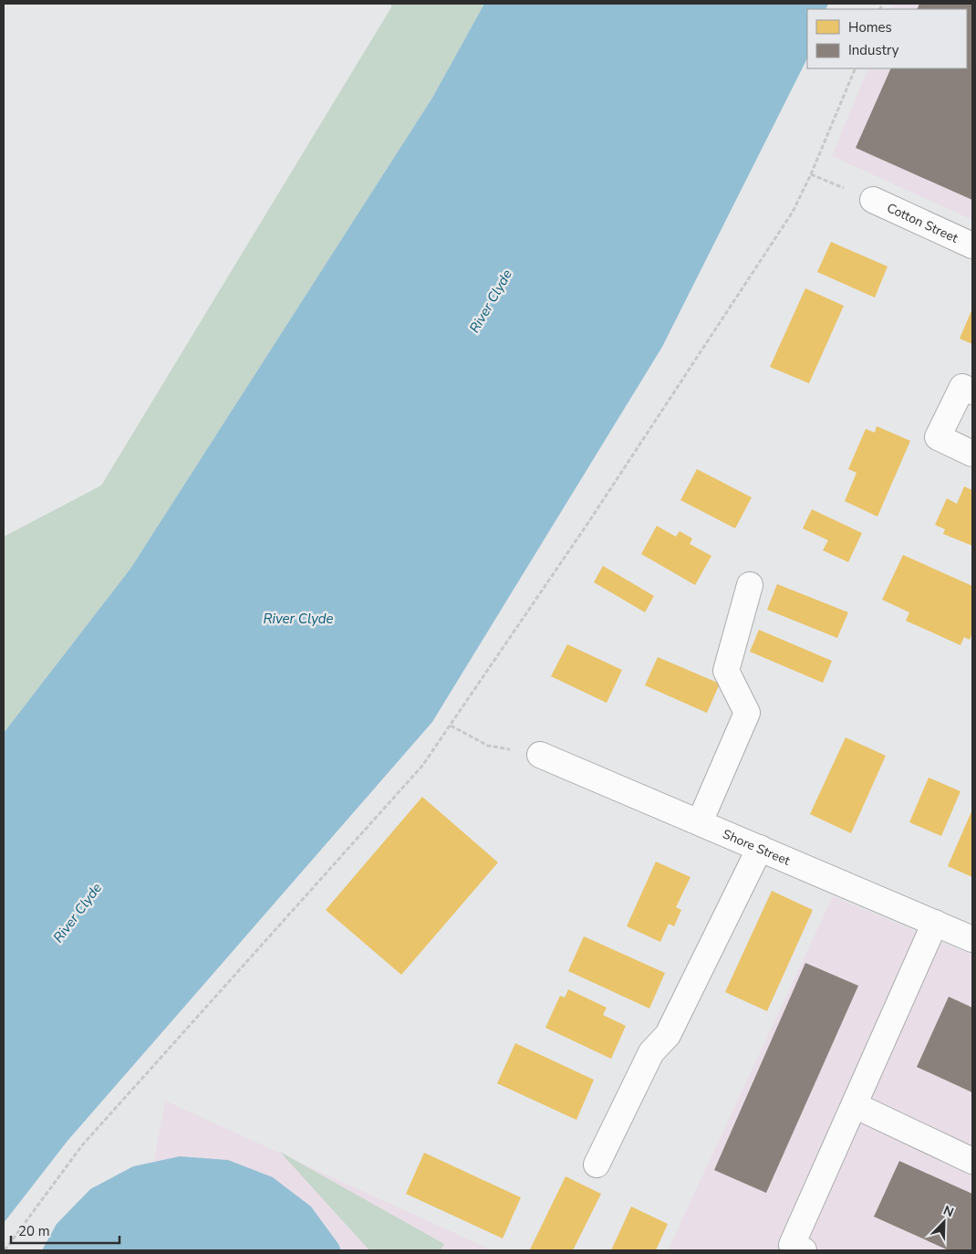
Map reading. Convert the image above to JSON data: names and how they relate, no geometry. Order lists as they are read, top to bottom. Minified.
{"streets":{"street":["Cotton Street","Shore Street"]},"water":["River Clyde"],"legend":["Homes","Industry"],"scale_bar":"20 m","north":"top right"}
